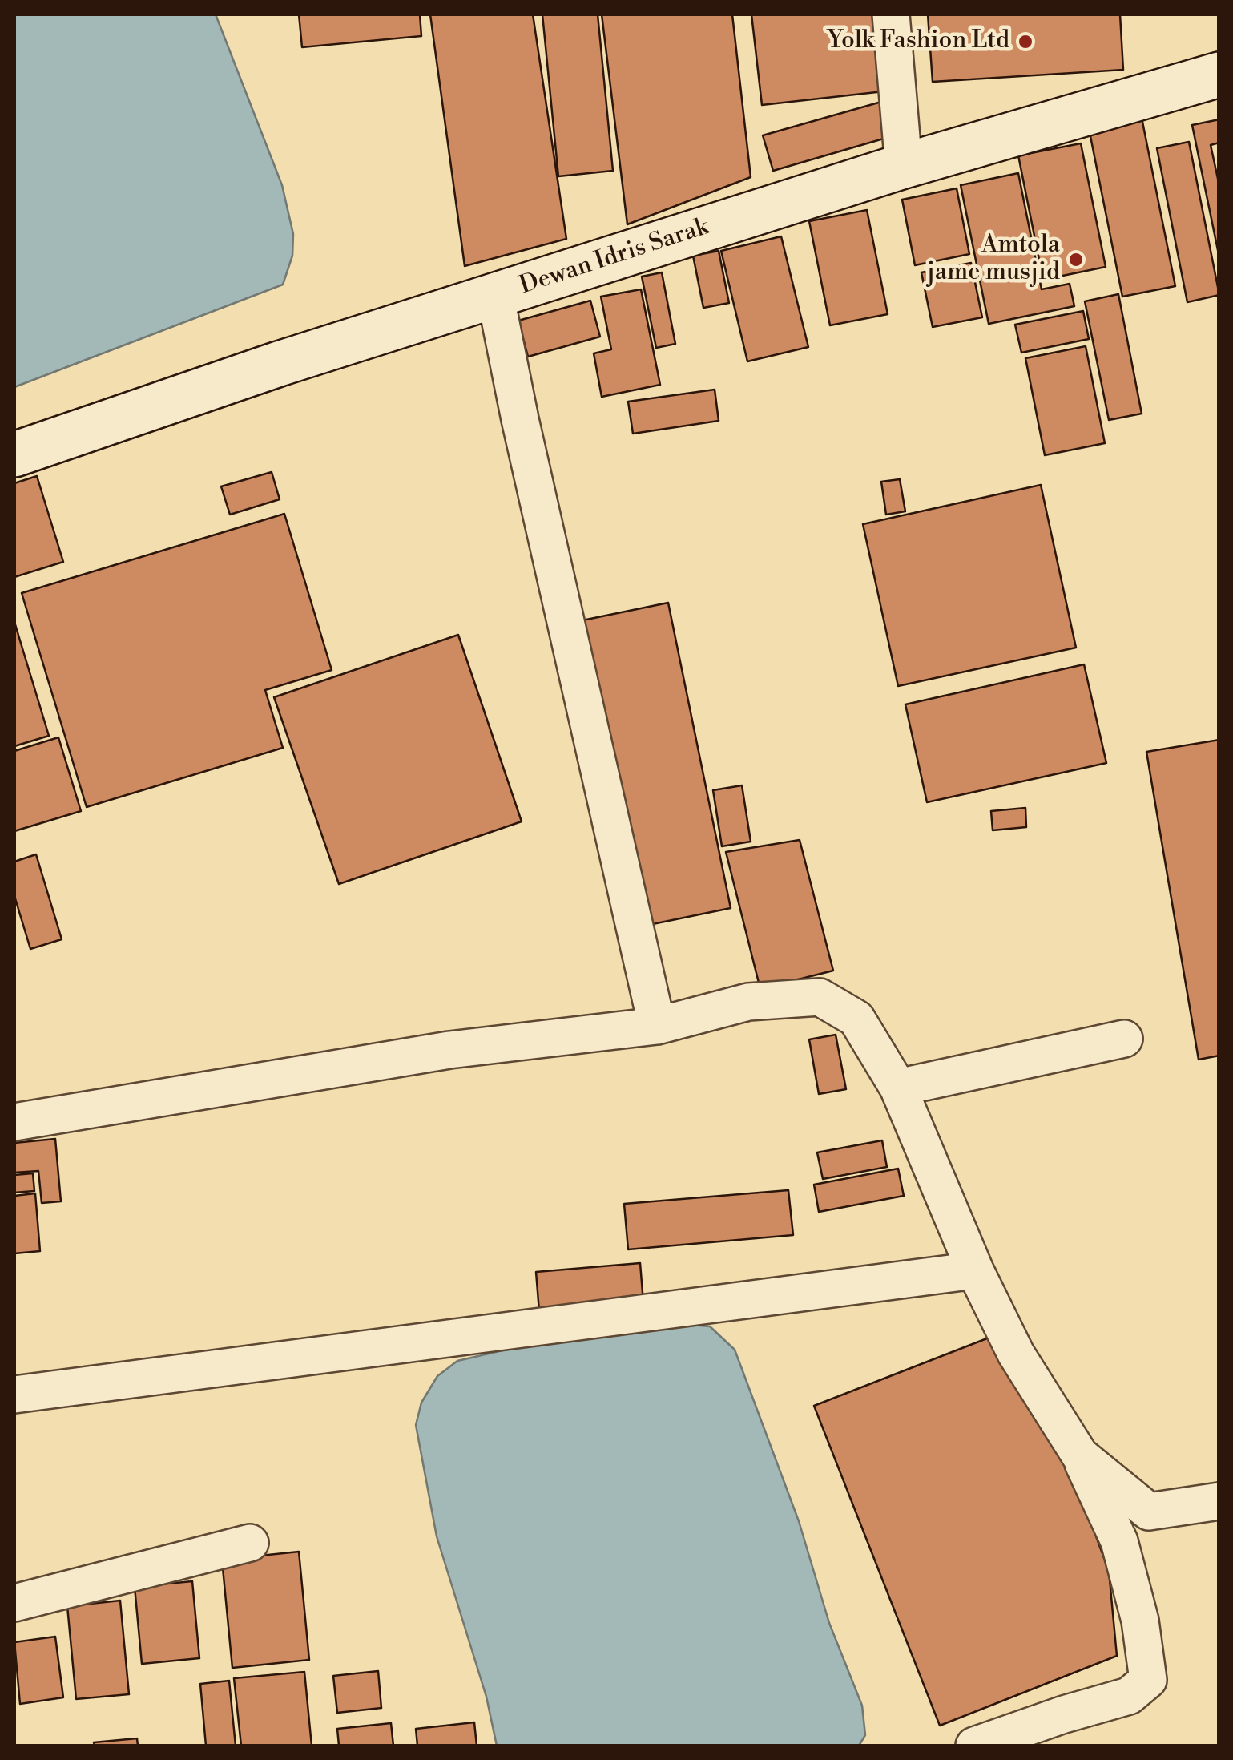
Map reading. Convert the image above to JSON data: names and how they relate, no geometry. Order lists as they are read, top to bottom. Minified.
{"streets":{"main road":["Dewan Idris Sarak"]},"places":["Yolk Fashion Ltd","Amtola jame musjid"]}
